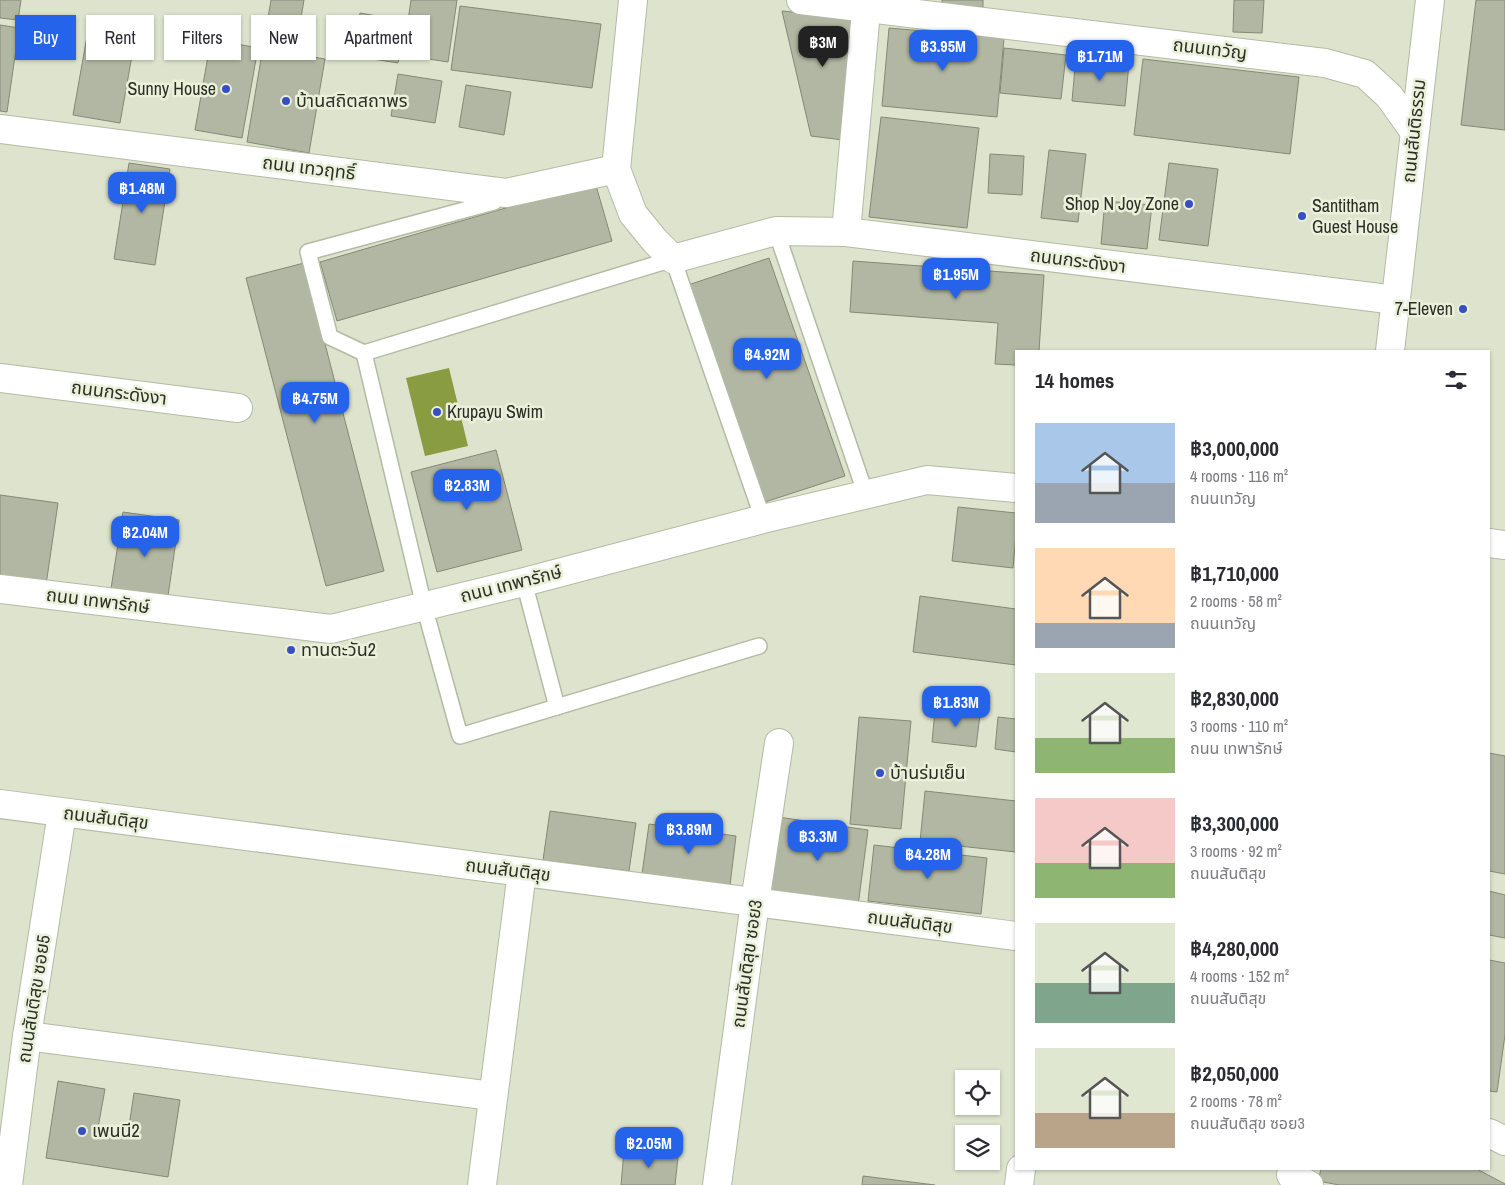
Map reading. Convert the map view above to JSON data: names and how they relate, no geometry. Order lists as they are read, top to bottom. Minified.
{"streets":{"street":["ถนนเทวัญ","ถนนสันติธรรม","ถนน เทวฤทธิ์","ถนนกระดังงา","ถนน เทพารักษ์","ถนนสันติสุข","ถนนสันติสุข ซอย3","ถนนสันติสุข ซอย5"]},"crossings":[["ถนนเทวัญ","ถนนสันติธรรม"],["ถนนสันติธรรม","ถนนกระดังงา"],["ถนนสันติสุข","ถนนสันติสุข ซอย3"],["ถนนสันติสุข","ถนนสันติสุข ซอย5"]],"places":["Sunny House","บ้านสถิตสถาพร","Shop N Joy Zone","Santitham Guest House","7-Eleven","Krupayu Swim","ทานตะวัน2","บ้านร่มเย็น","เพนนี2"],"page":{"chip":["Buy","Rent","Filters","New","Apartment"],"price":["฿3M","฿3.95M","฿1.71M","฿1.48M","฿1.95M","฿4.92M","฿4.75M","฿2.83M","฿2.04M","฿1.83M","฿3.89M","฿3.3M","฿4.28M","฿2.05M"],"heading":"14 homes","list":[{"name":"฿3,000,000","note":"4 rooms · 116 m² · ถนนเทวัญ"},{"name":"฿1,710,000","note":"2 rooms · 58 m² · ถนนเทวัญ"},{"name":"฿2,830,000","note":"3 rooms · 110 m² · ถนน เทพารักษ์"},{"name":"฿3,300,000","note":"3 rooms · 92 m² · ถนนสันติสุข"},{"name":"฿4,280,000","note":"4 rooms · 152 m² · ถนนสันติสุข"},{"name":"฿2,050,000","note":"2 rooms · 78 m² · ถนนสันติสุข ซอย3"}]}}
